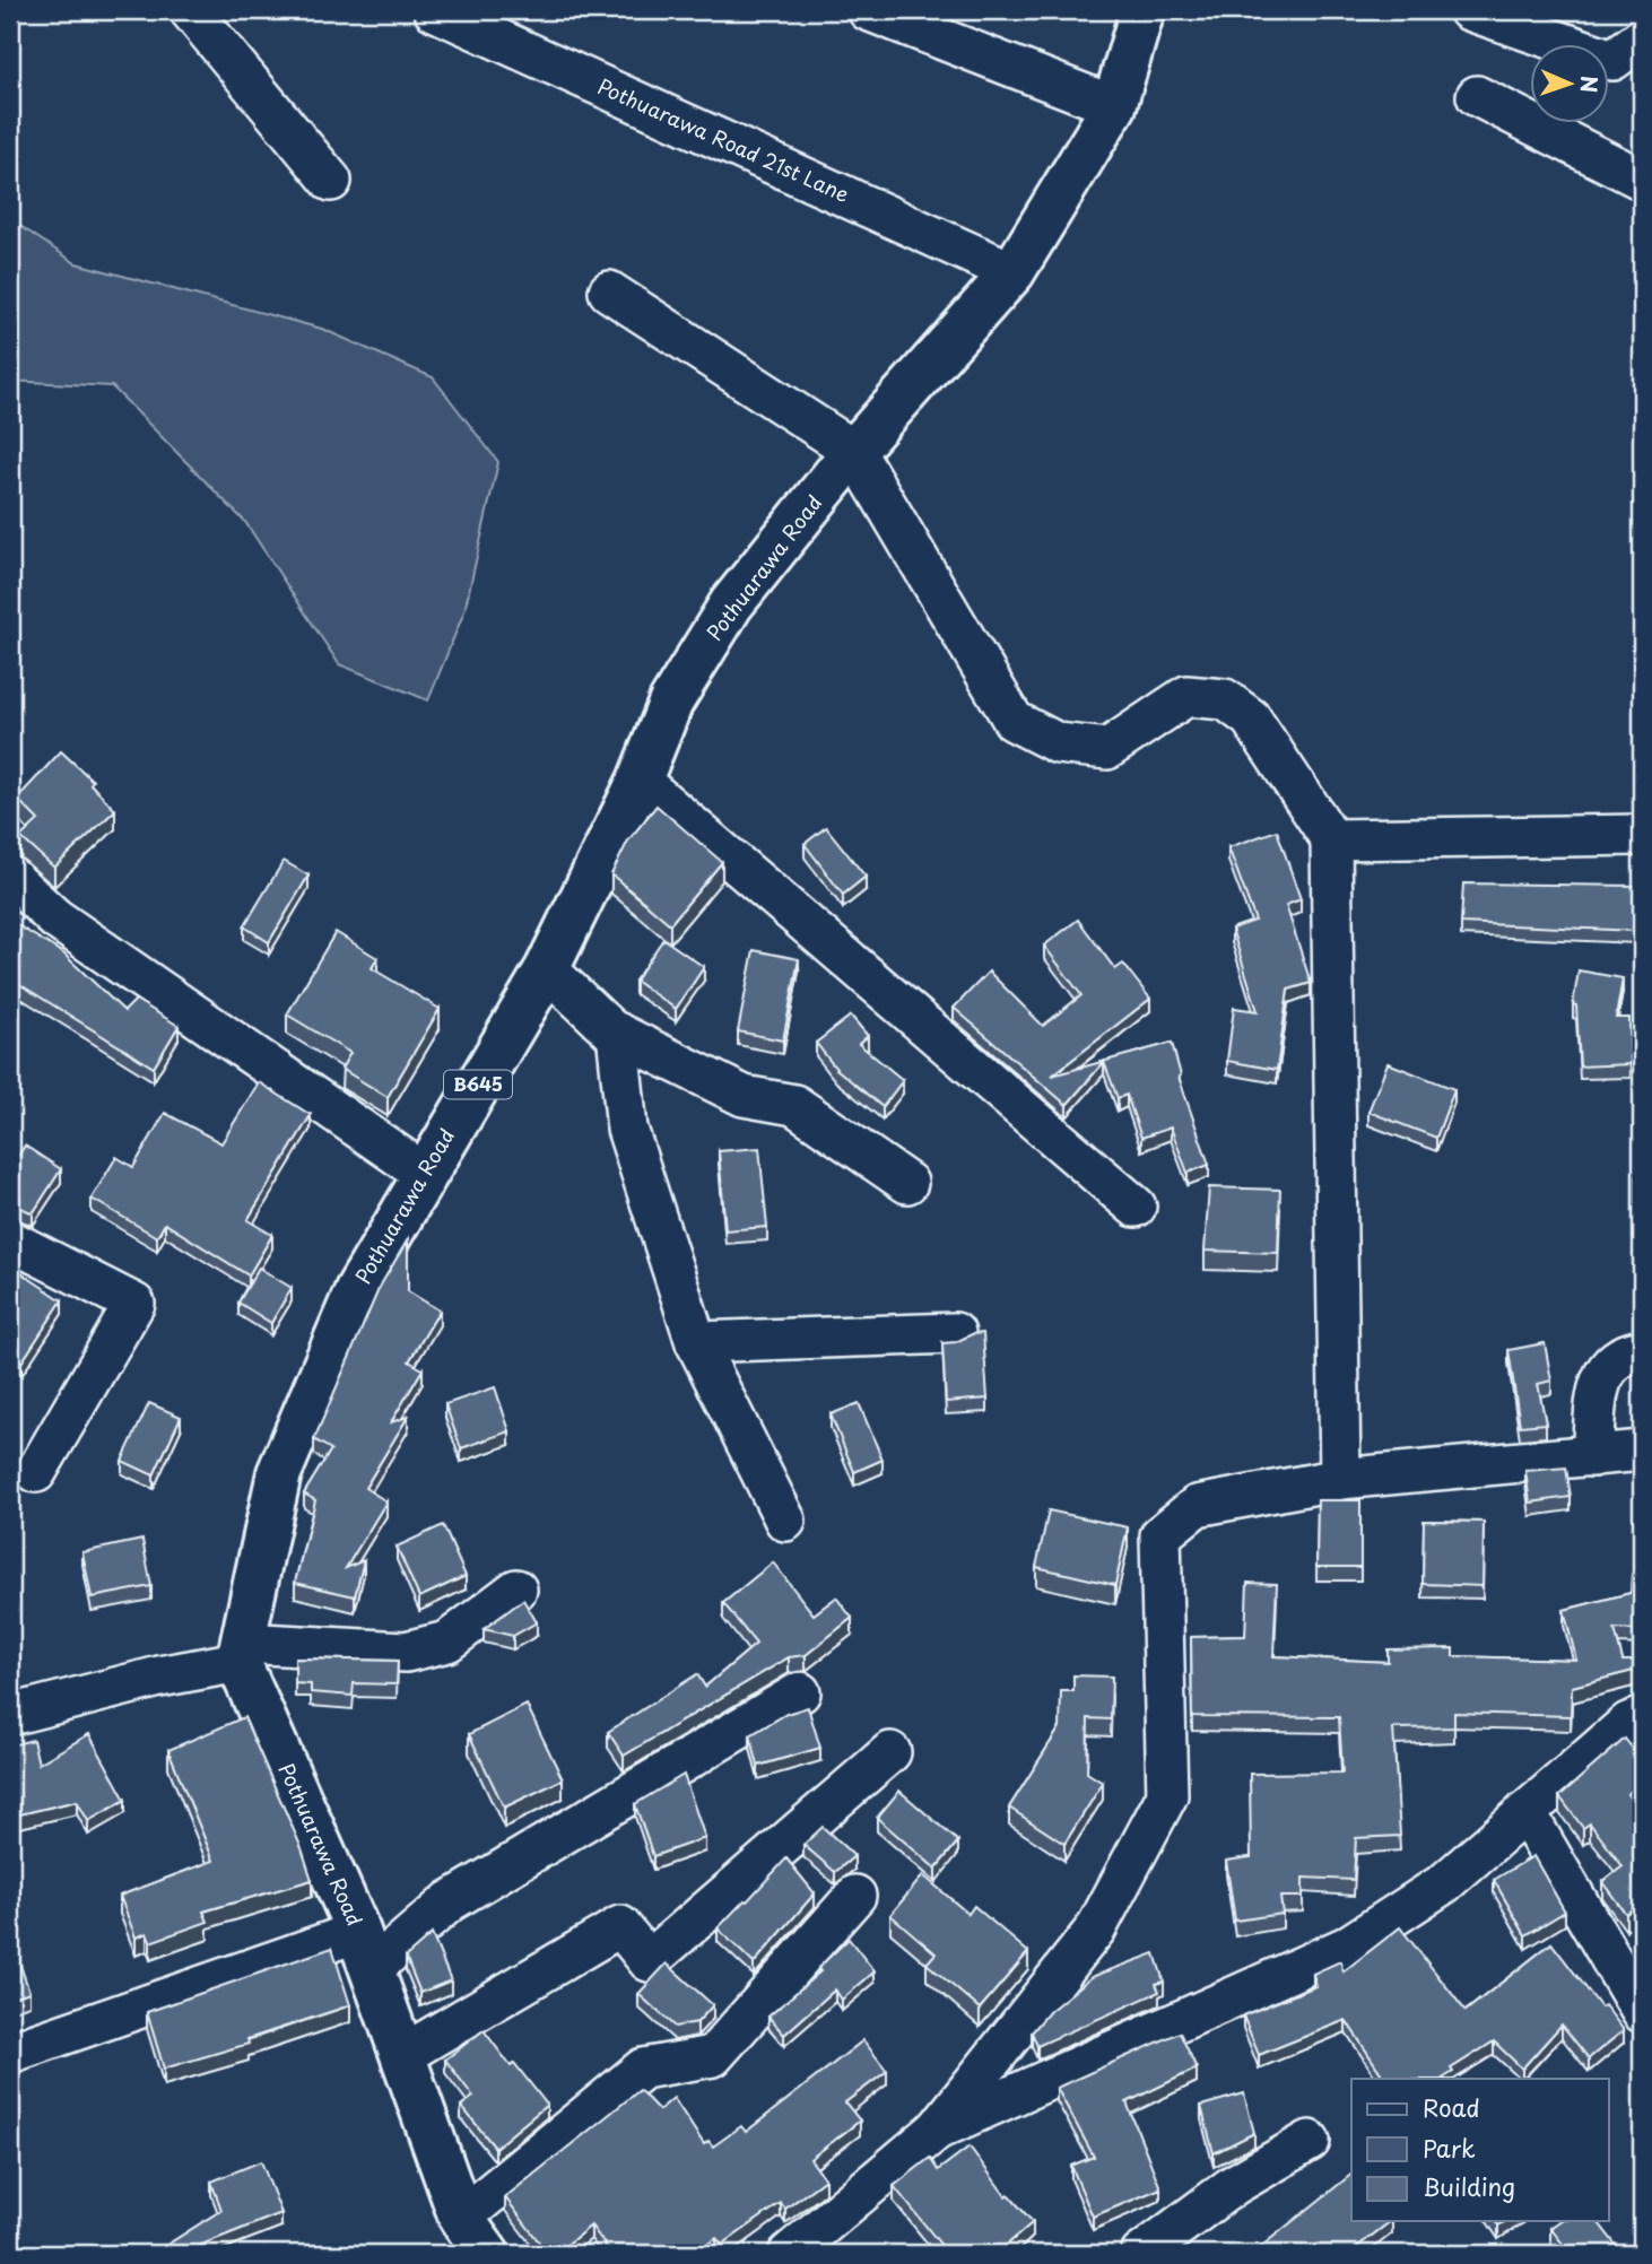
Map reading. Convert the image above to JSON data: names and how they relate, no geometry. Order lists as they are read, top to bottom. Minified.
{"streets":{"main road":["Pothuarawa Road","B645"],"street":["Pothuarawa Road 21st Lane"]},"crossings":[["Pothuarawa Road 21st Lane","Pothuarawa Road"]],"legend":["Road","Park","Building"],"north":"right"}
